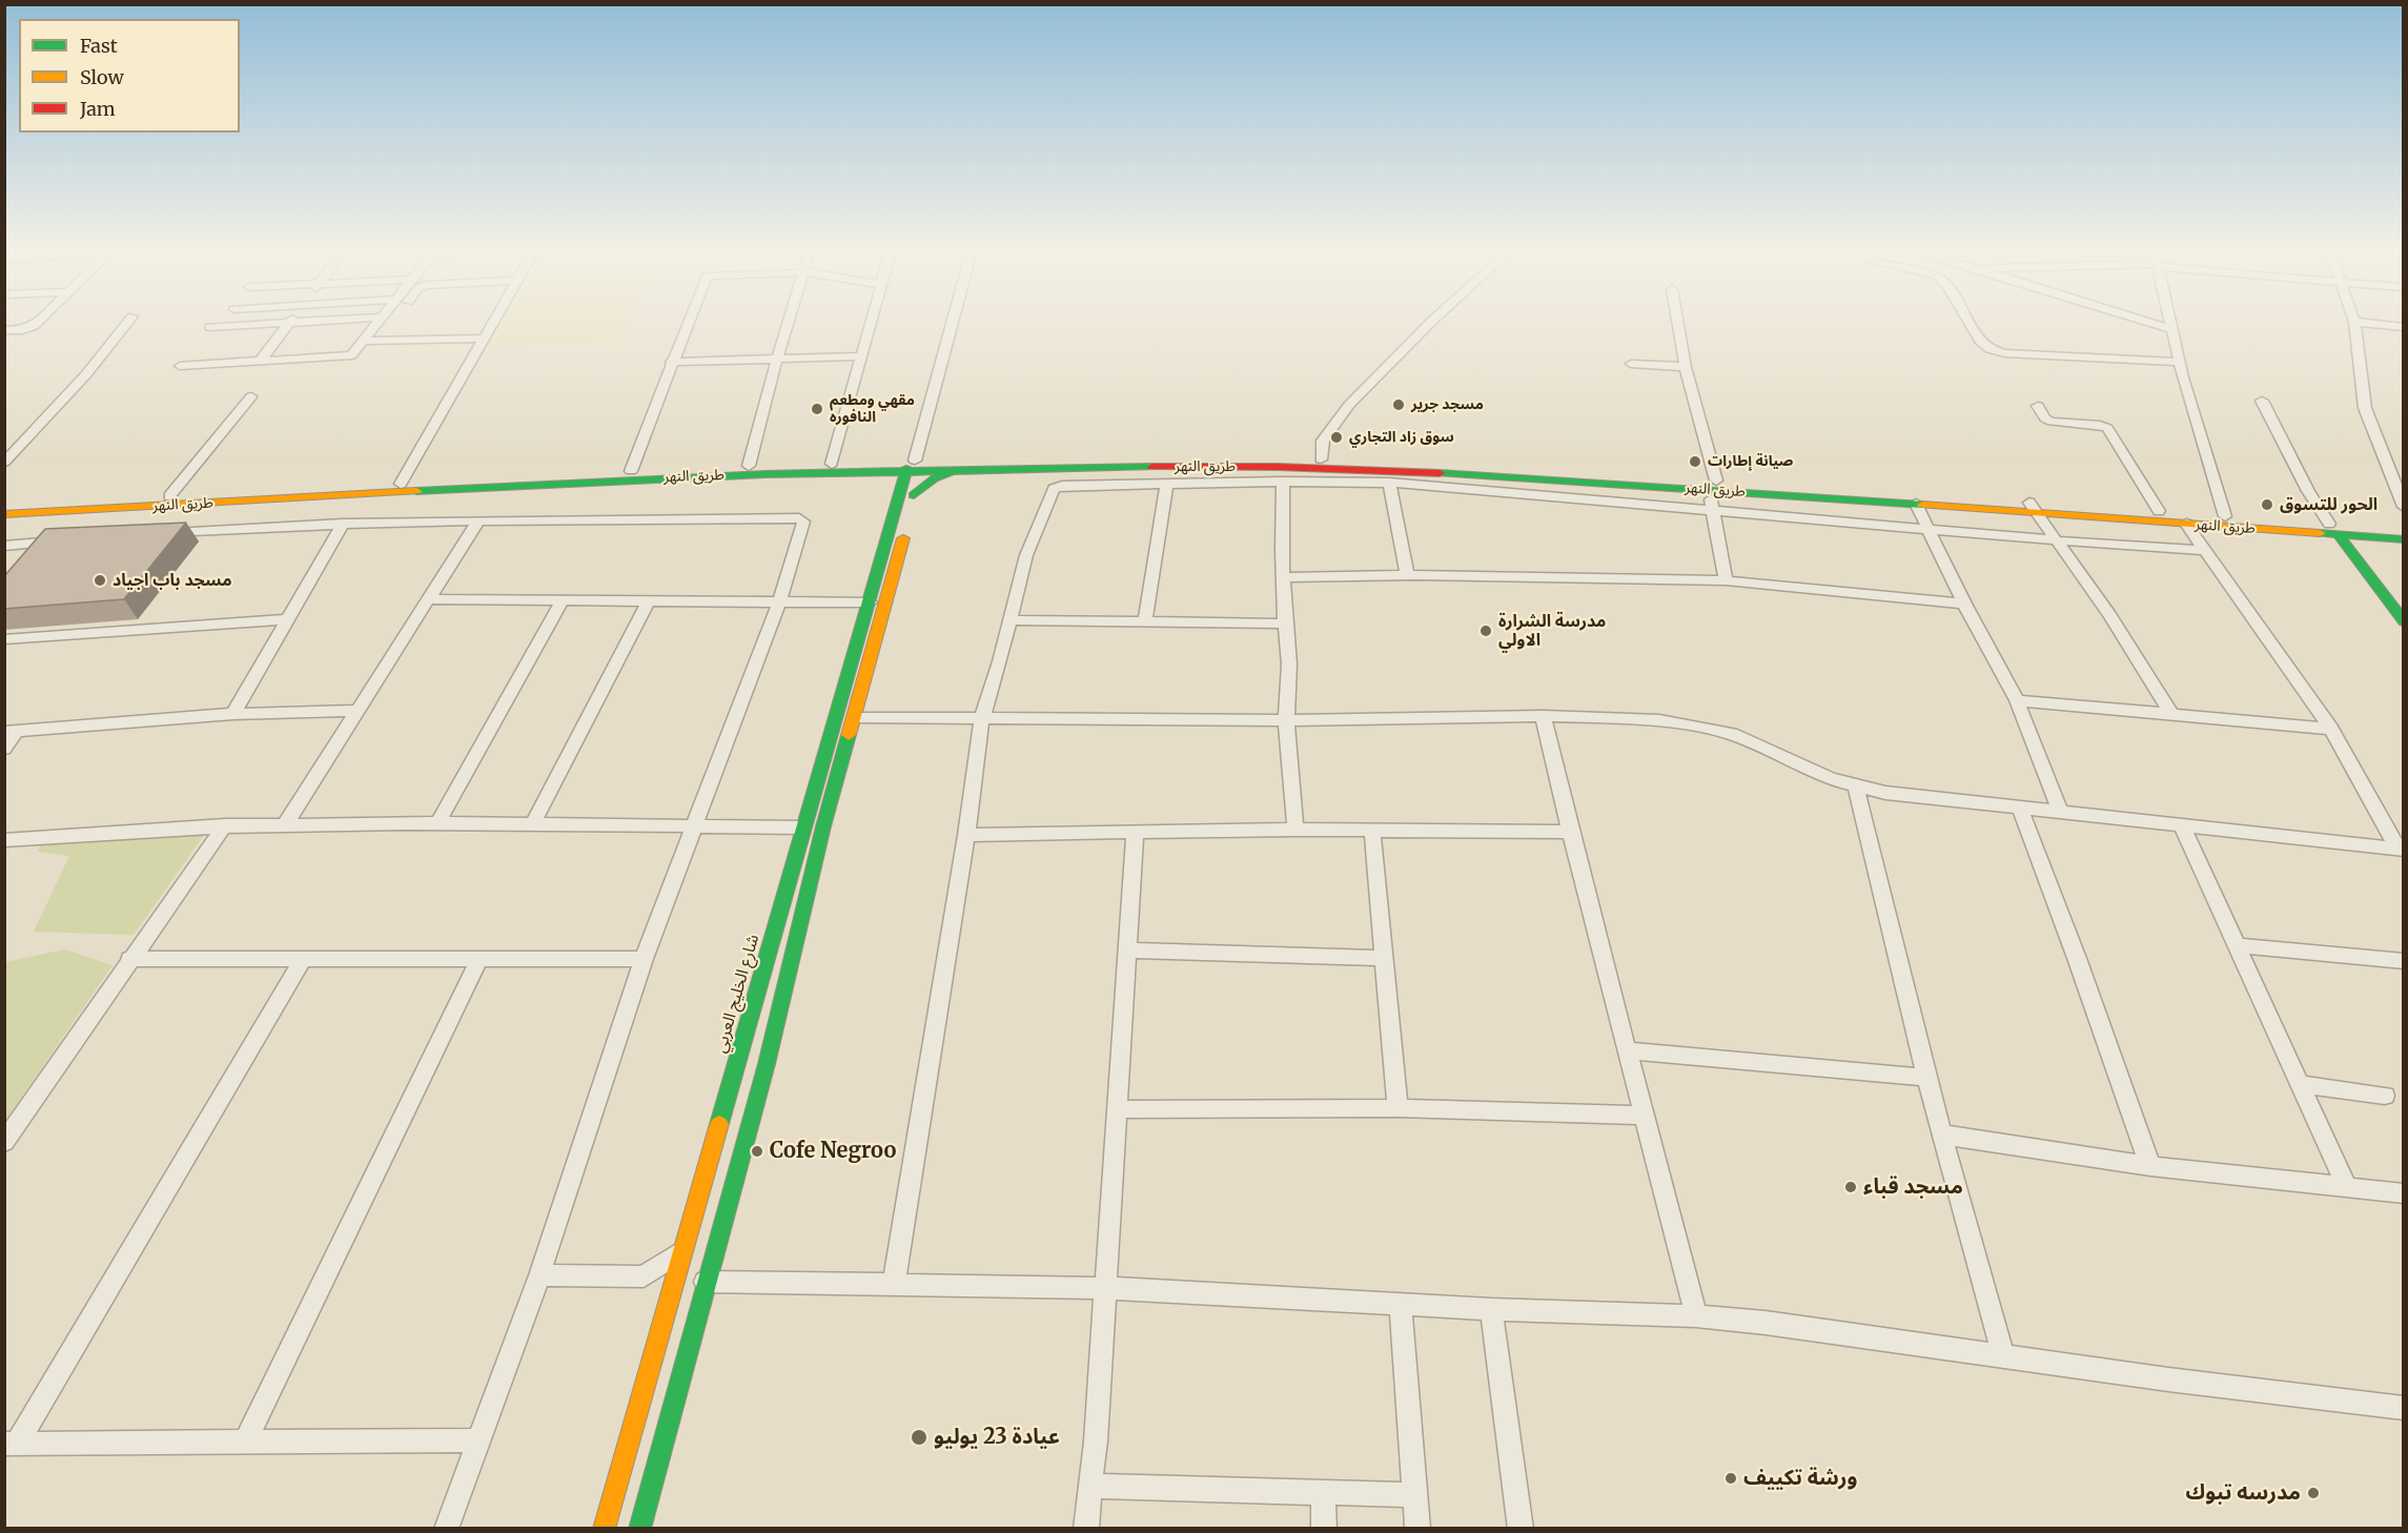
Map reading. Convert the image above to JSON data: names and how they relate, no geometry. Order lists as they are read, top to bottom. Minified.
{"streets":{"main road":["طريق النهر","شارع الخليج العربي"]},"crossings":[["طريق النهر","شارع الخليج العربي"]],"places":["مسجد جرير","مقهي ومطعم النافوره","سوق زاد التجاري","صيانة إطارات","الحور للتسوق","مسجد باب اجياد","مدرسة الشرارة الاولي","Cofe Negroo","مسجد قباء","عيادة 23 يوليو","ورشة تكييف","مدرسه تبوك"],"legend":["Fast","Slow","Jam"]}
